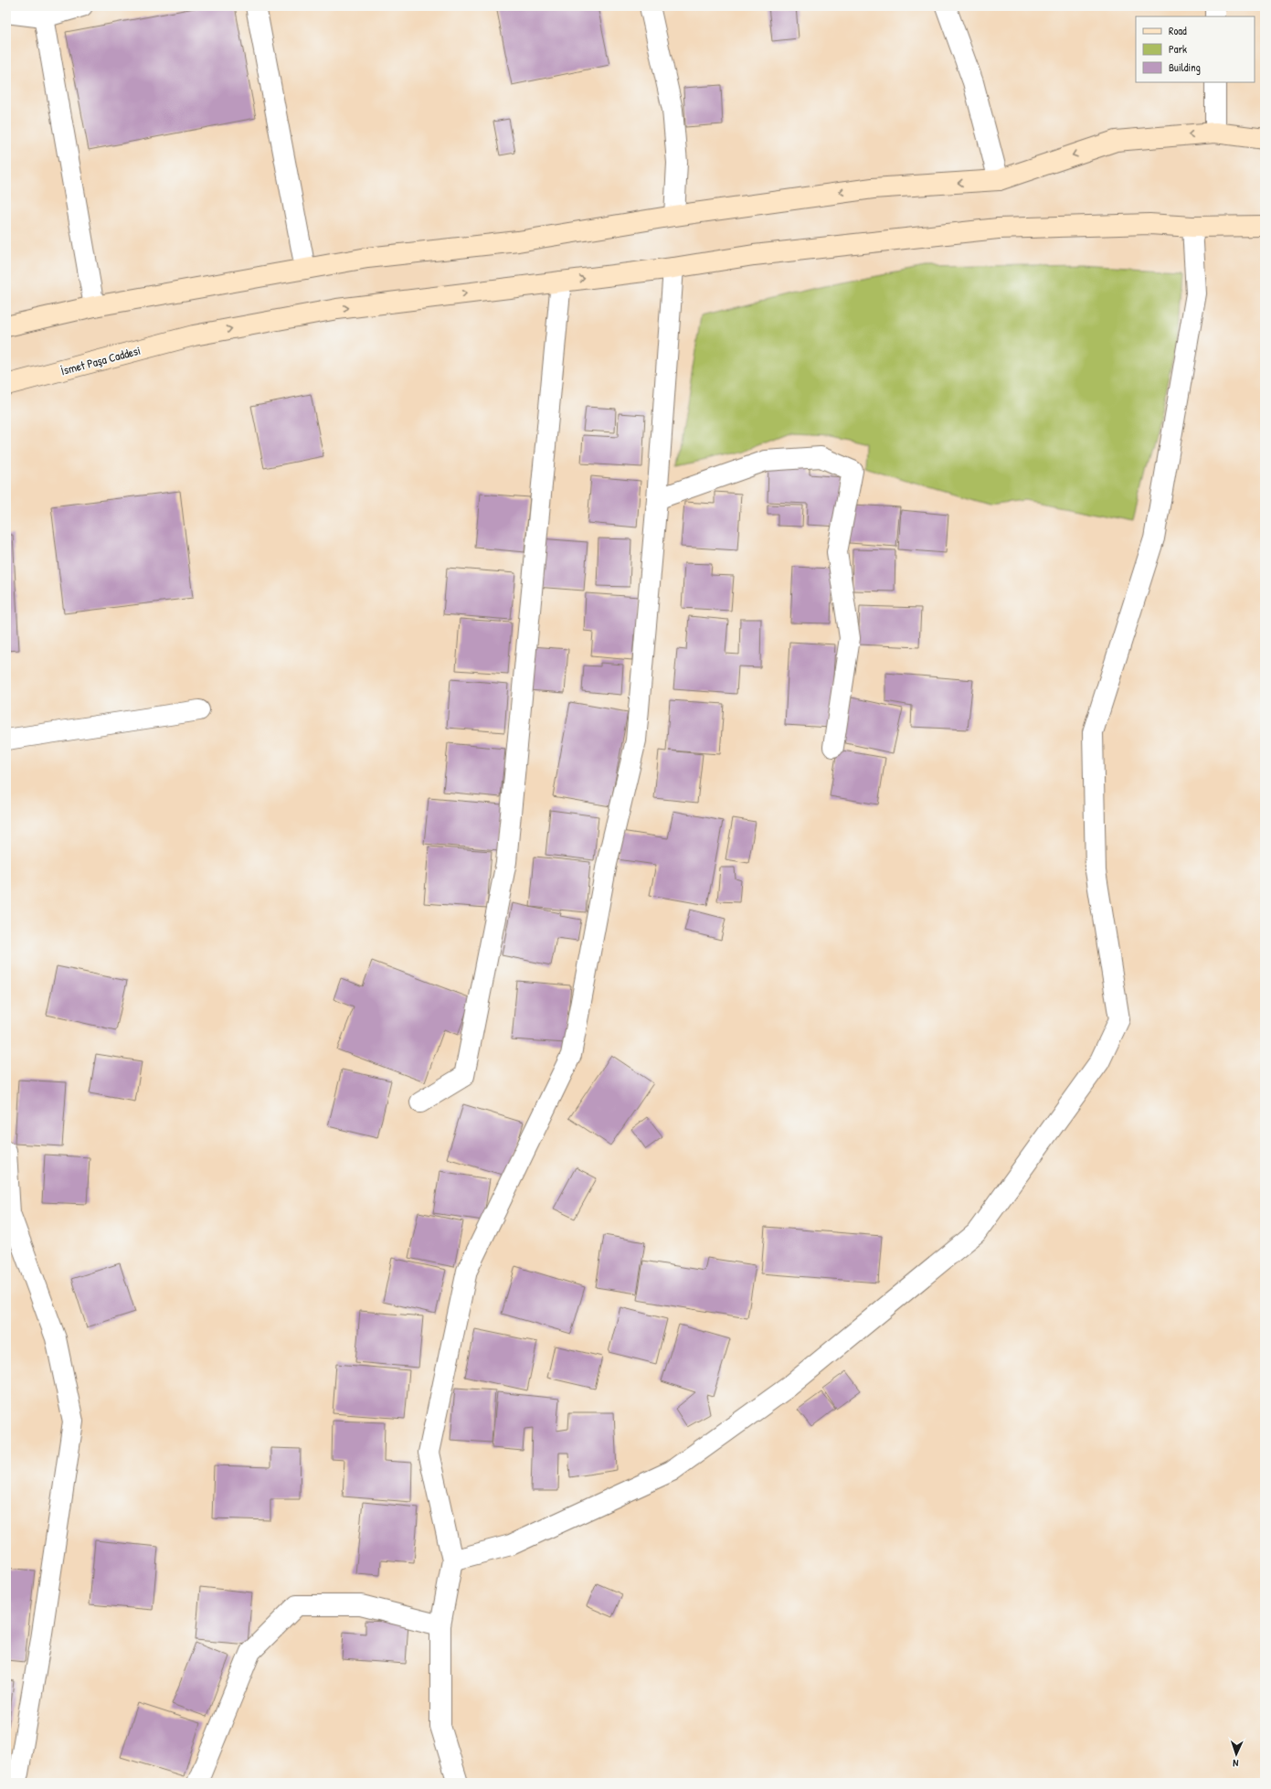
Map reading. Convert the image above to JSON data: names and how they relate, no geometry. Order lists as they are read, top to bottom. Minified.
{"streets":{"main road":["İsmet Paşa Caddesi"]},"legend":["Road","Park","Building"],"north":"bottom"}
